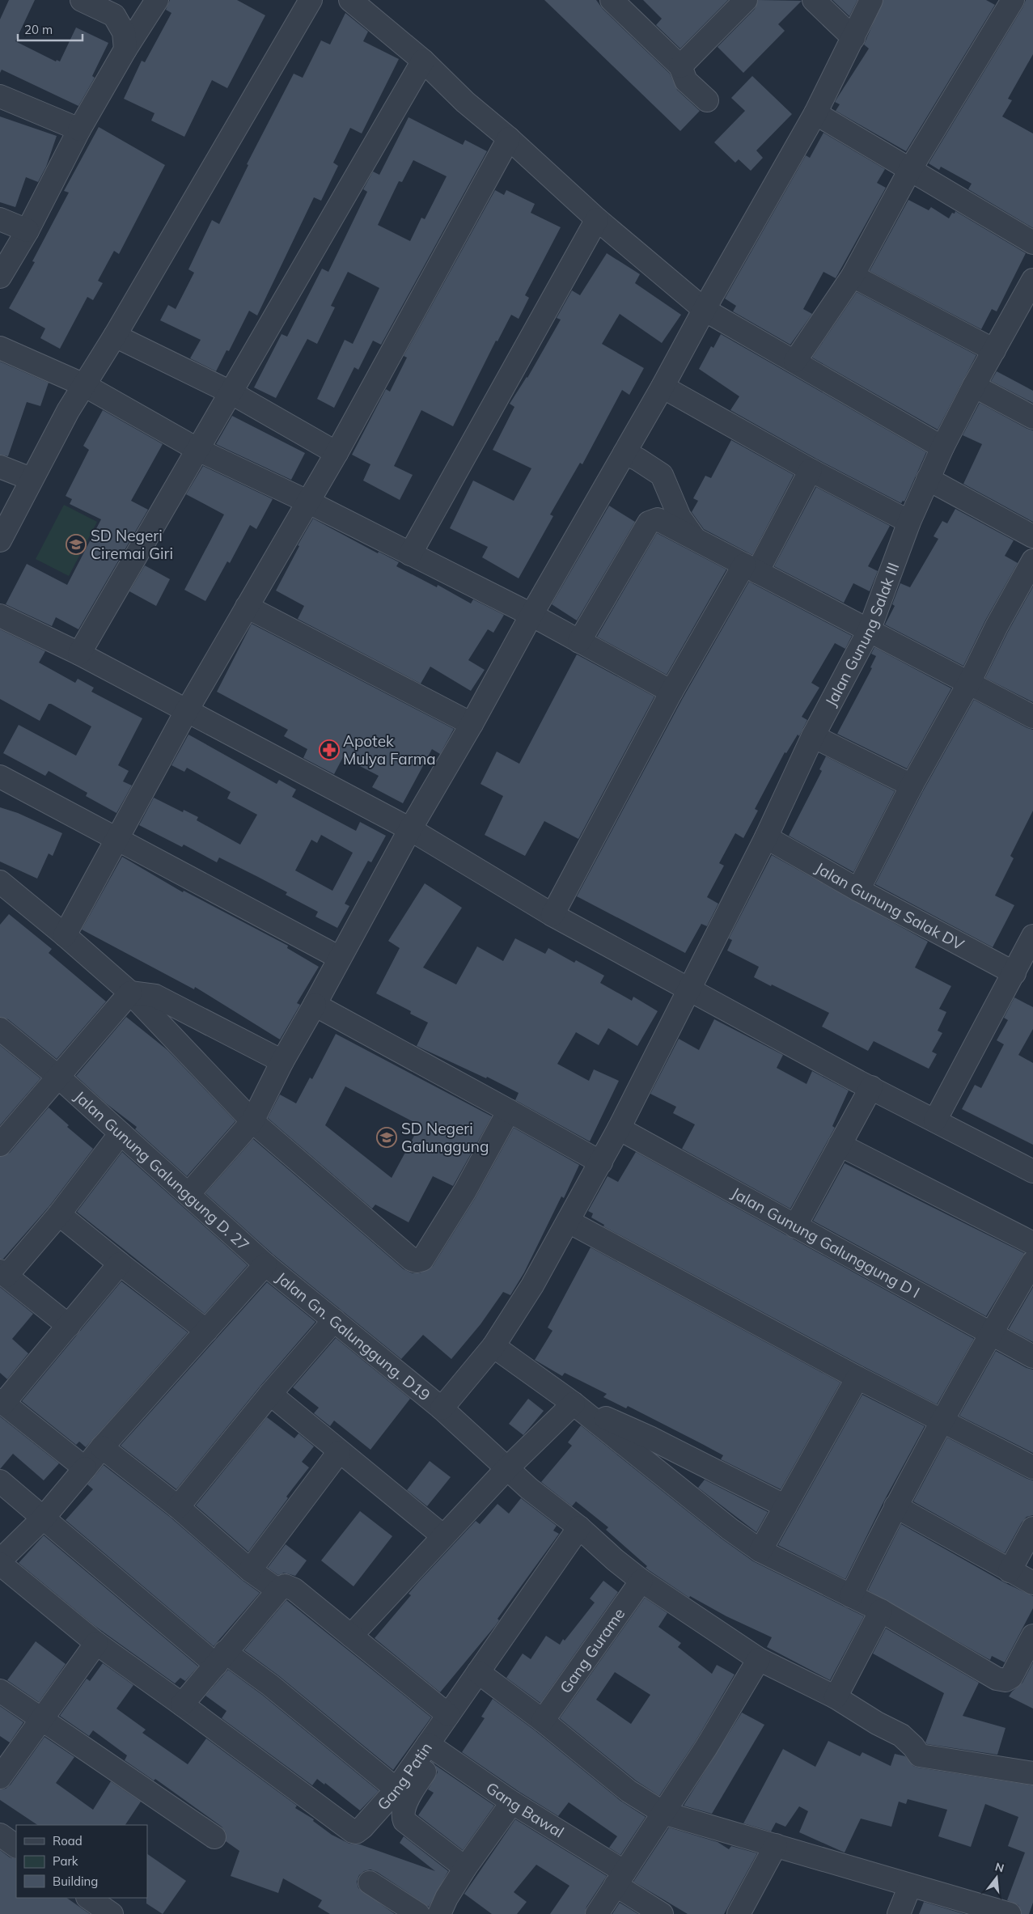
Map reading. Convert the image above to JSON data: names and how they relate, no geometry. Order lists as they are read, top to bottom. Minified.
{"streets":{"street":["Jalan Gunung Salak III","Jalan Gunung Salak DV","Jalan Gunung Galunggung D. 27","Jalan Gunung Galunggung D I","Jalan Gn. Galunggung. D19","Gang Gurame","Gang Patin","Gang Bawal"]},"crossings":[["Jalan Gunung Salak III","Jalan Gunung Salak DV"],["Jalan Gunung Salak III","Jalan Gunung Galunggung D I"],["Jalan Gunung Salak III","Jalan Gn. Galunggung. D19"],["Jalan Gunung Galunggung D. 27","Jalan Gn. Galunggung. D19"],["Jalan Gn. Galunggung. D19","Gang Gurame"],["Jalan Gn. Galunggung. D19","Gang Patin"],["Gang Patin","Gang Bawal"]],"places":{"school or university":["SD Negeri Ciremai Giri","SD Negeri Galunggung"],"pharmacy":["Apotek Mulya Farma"]},"legend":["Road","Park","Building"],"scale_bar":"20 m","north":"top"}
